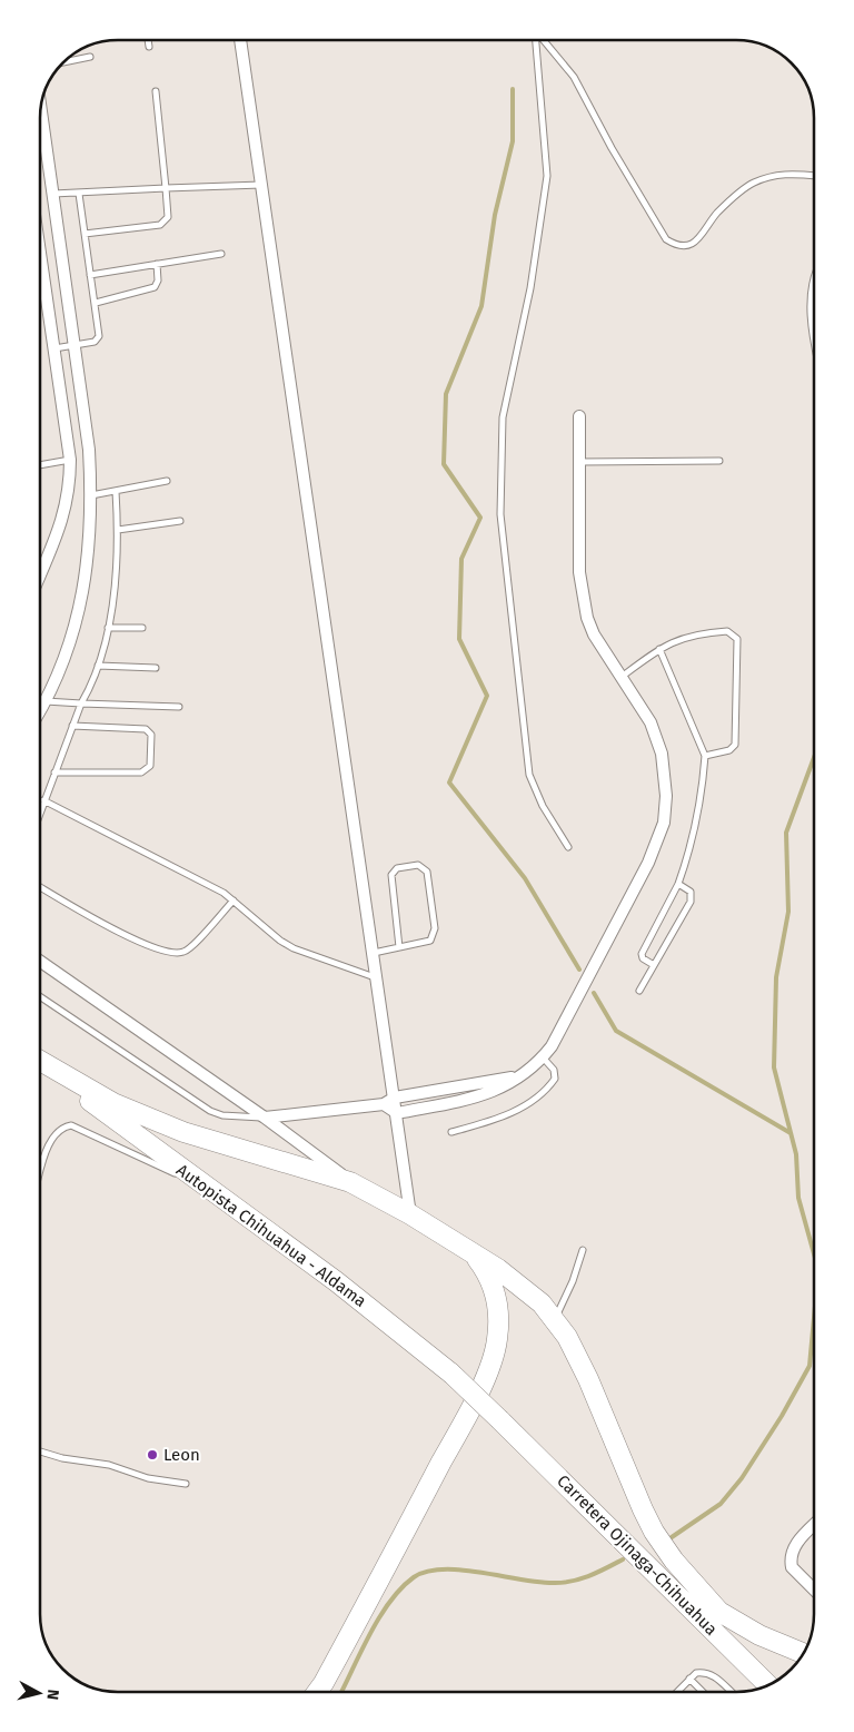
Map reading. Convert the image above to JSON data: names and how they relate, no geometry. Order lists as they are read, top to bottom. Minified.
{"streets":{"highway":["Autopista Chihuahua - Aldama","Carretera Ojinaga-Chihuahua"]},"crossings":[["Autopista Chihuahua - Aldama","Carretera Ojinaga-Chihuahua"]],"places":["Leon"],"north":"right"}
